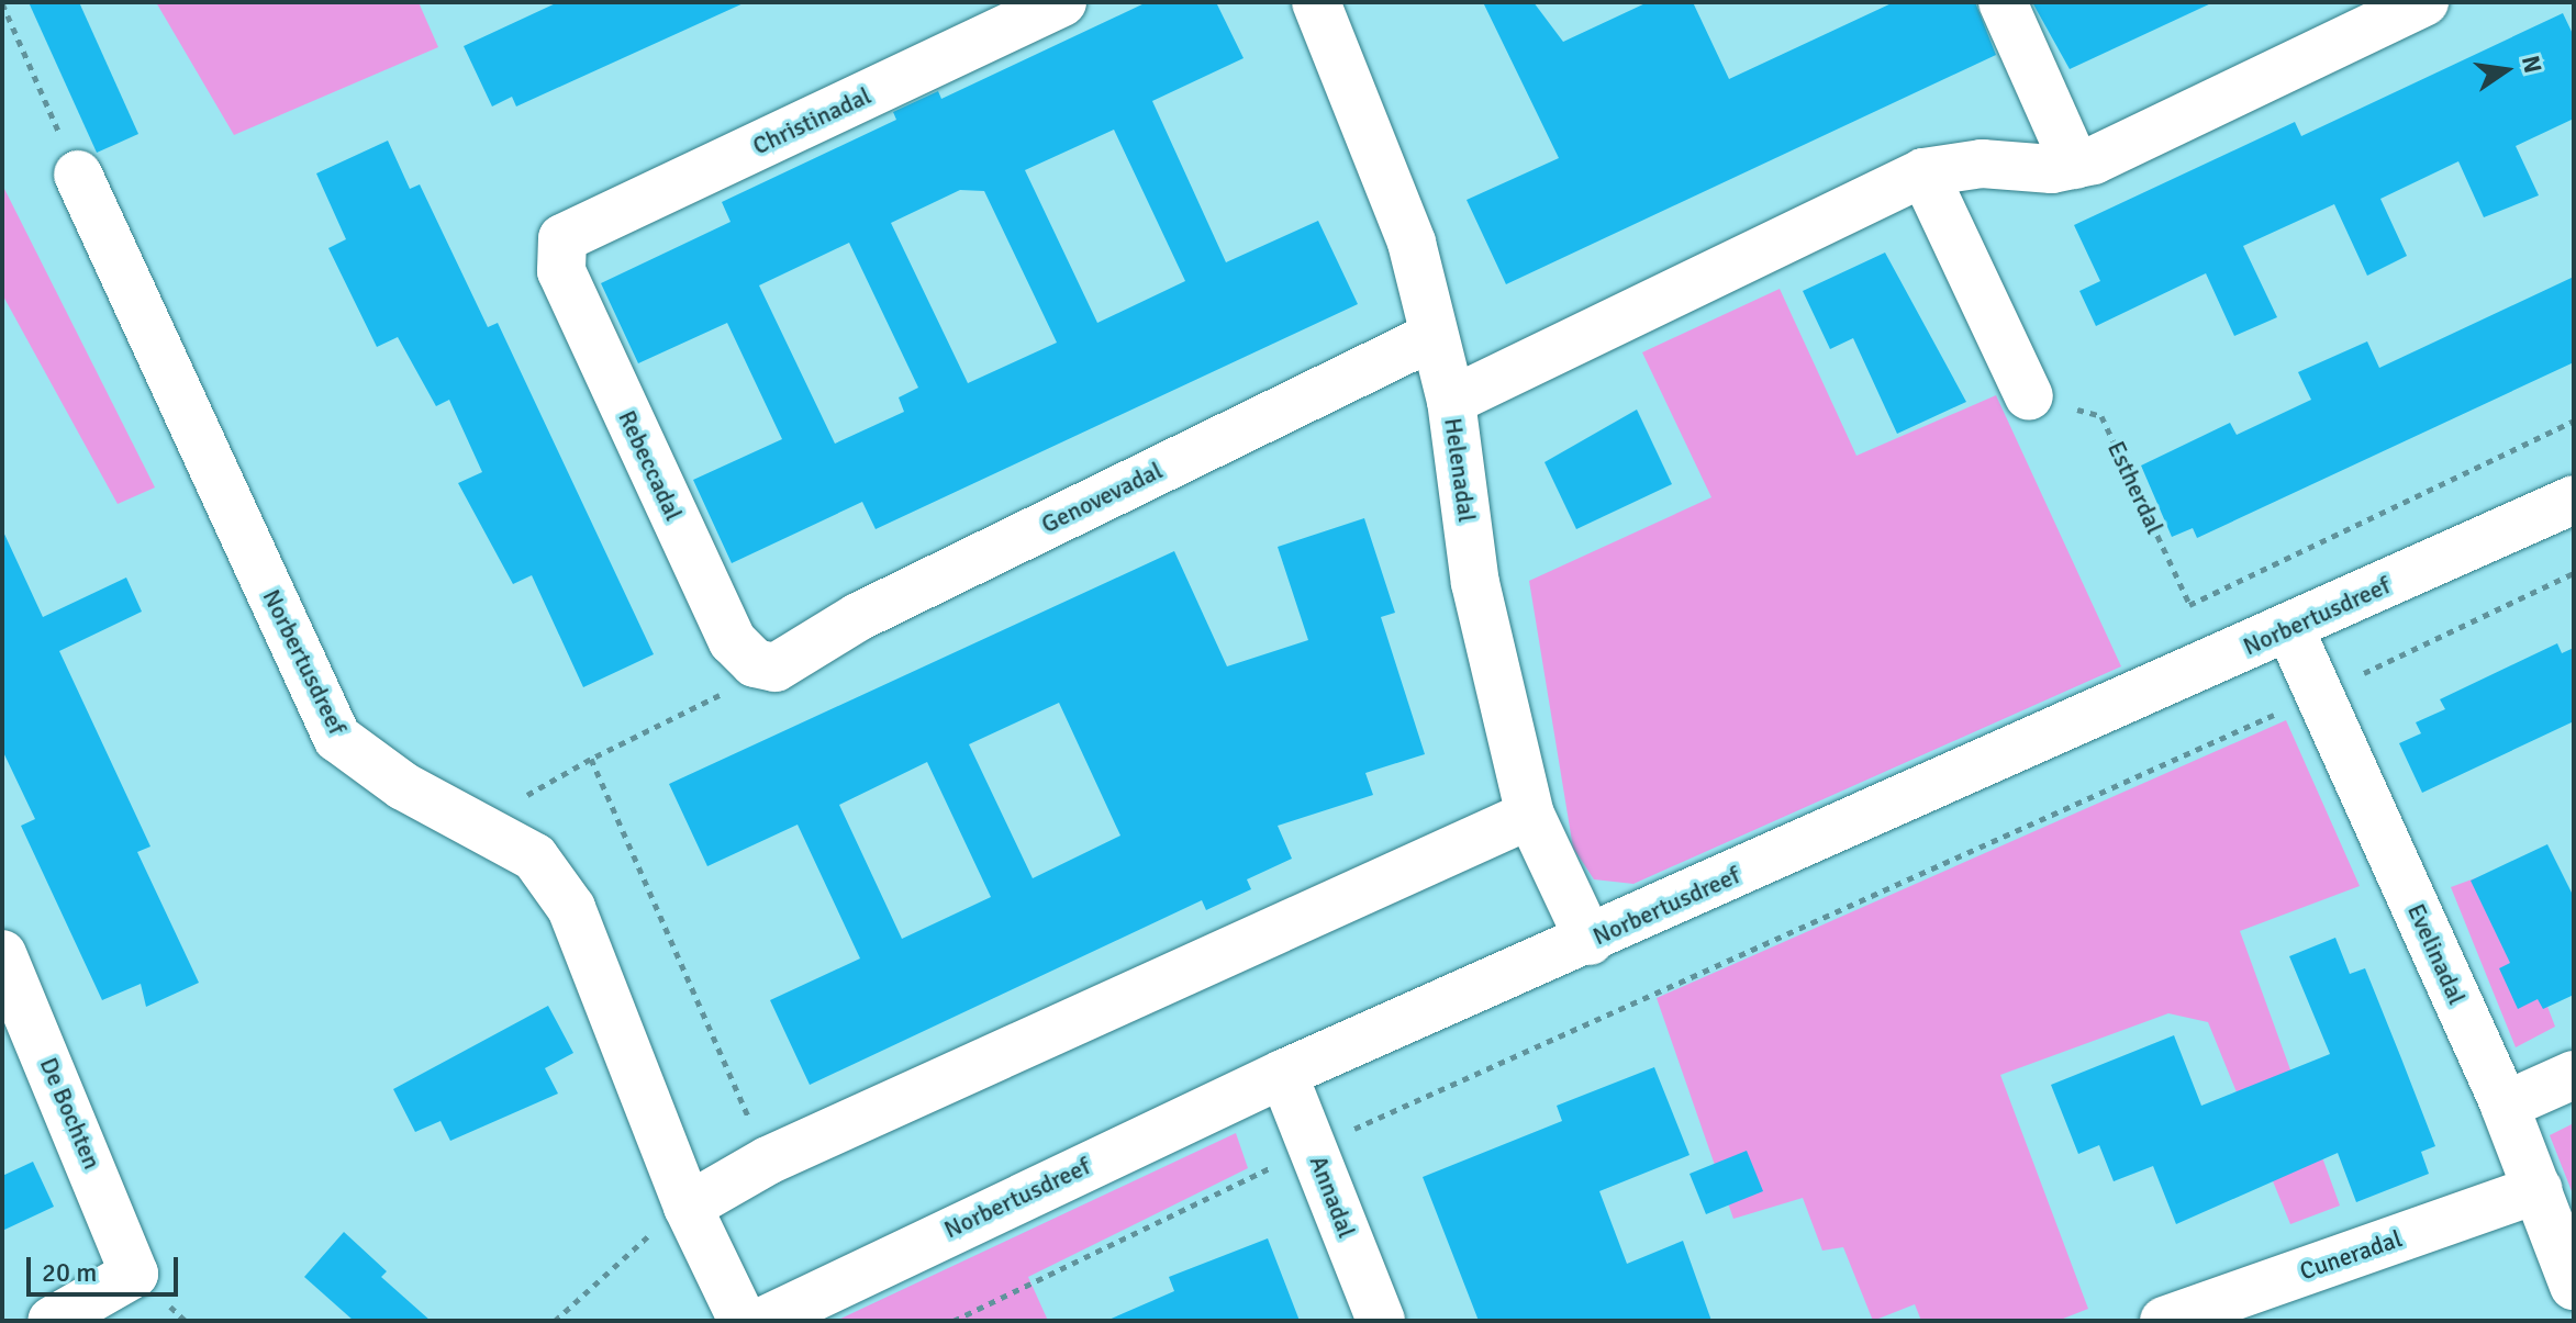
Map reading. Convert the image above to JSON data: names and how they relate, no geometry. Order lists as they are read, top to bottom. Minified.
{"streets":{"street":["Christinadal","Rebeccadal","Helenadal","Genovevadal","Norbertusdreef","Evelinadal","De Bochten","Annadal","Cuneradal"],"path":["Estherdal"]},"crossings":[["Christinadal","Rebeccadal"],["Rebeccadal","Genovevadal"],["Helenadal","Genovevadal"],["Helenadal","Norbertusdreef"],["Estherdal","Norbertusdreef"],["Norbertusdreef","Evelinadal"],["Norbertusdreef","Annadal"],["Evelinadal","Cuneradal"]],"scale_bar":"20 m","north":"right"}
